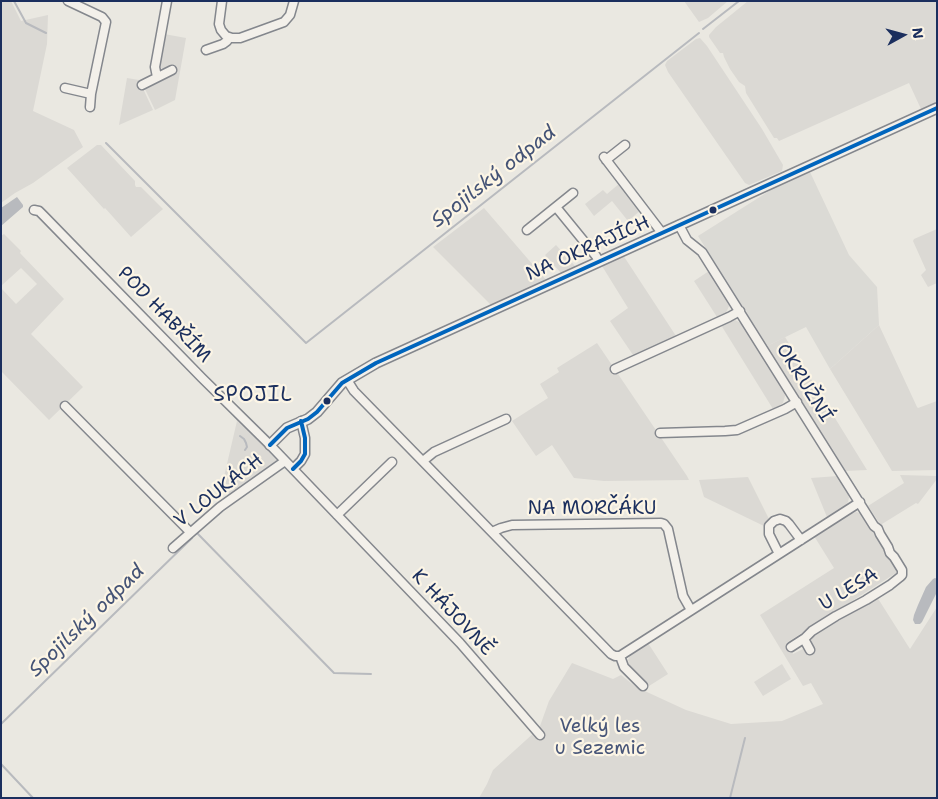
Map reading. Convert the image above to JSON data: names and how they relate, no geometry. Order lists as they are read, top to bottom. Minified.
{"streets":{"street":["NA OKRAJÍCH","POD HABŘÍM","OKRUŽNÍ","V LOUKÁCH","NA MORČÁKU","U LESA","K HÁJOVNĚ"]},"crossings":[["NA OKRAJÍCH","POD HABŘÍM"],["NA OKRAJÍCH","OKRUŽNÍ"],["NA OKRAJÍCH","K HÁJOVNĚ"],["POD HABŘÍM","K HÁJOVNĚ"],["OKRUŽNÍ","U LESA"],["V LOUKÁCH","K HÁJOVNĚ"]],"districts":["SPOJIL"],"water":["Spojilský odpad"],"parks":["Velký les u Sezemic"],"north":"right"}
